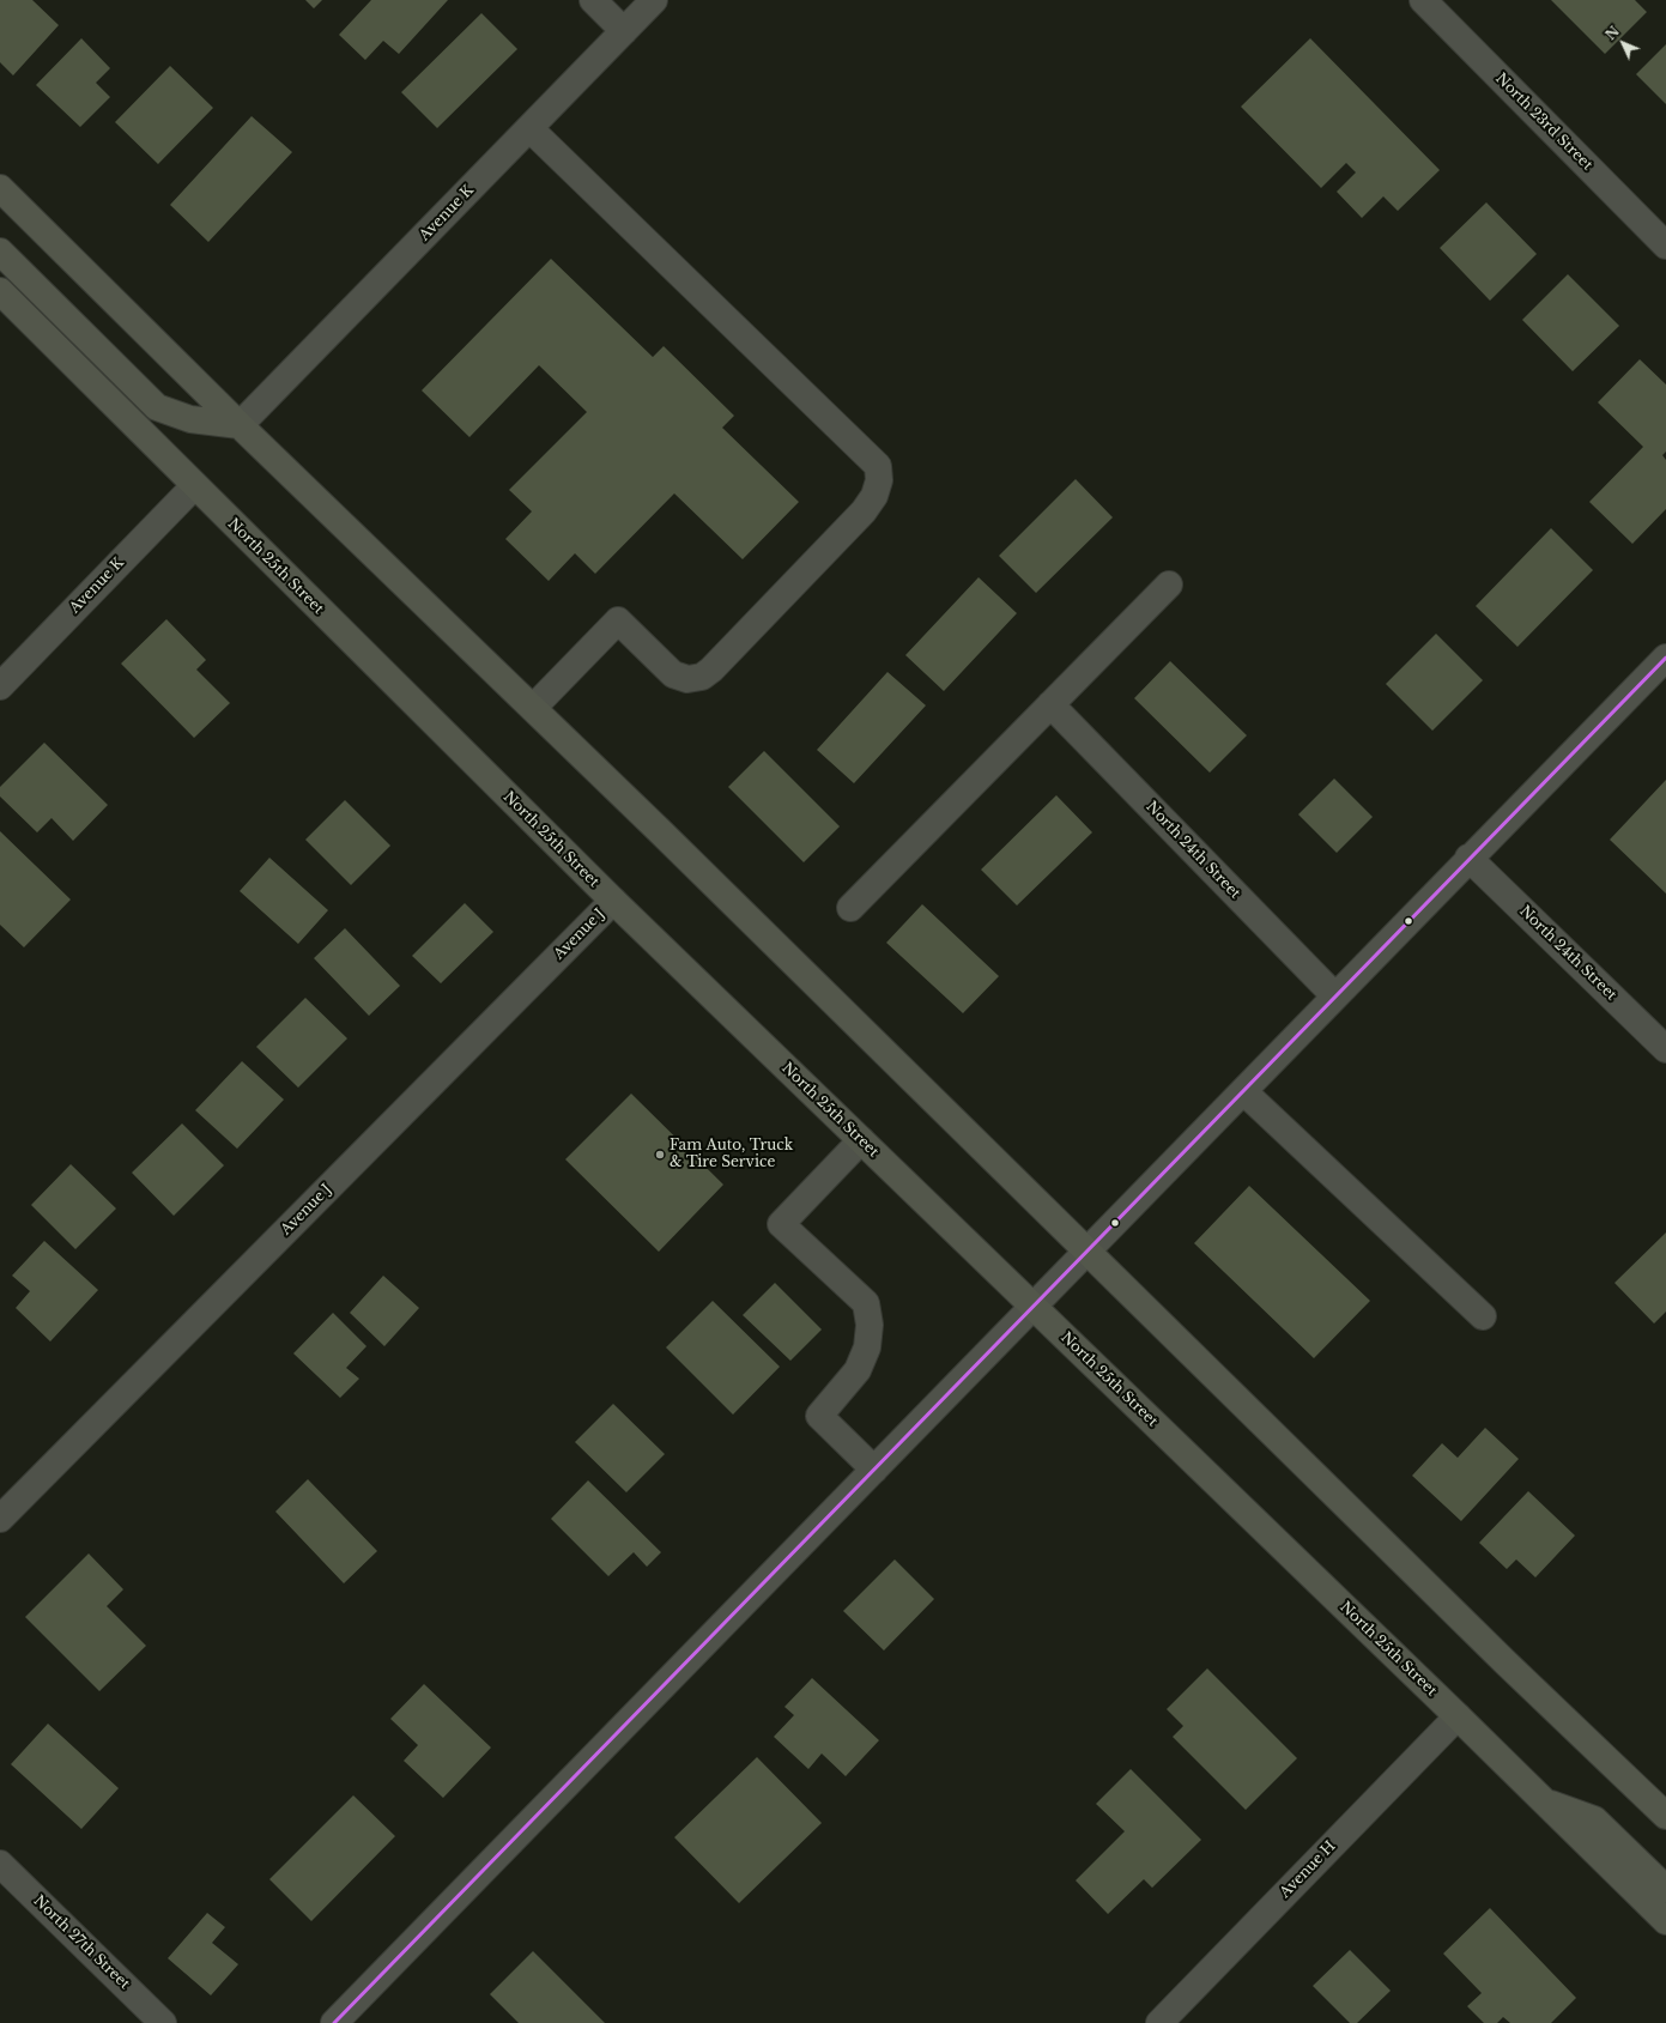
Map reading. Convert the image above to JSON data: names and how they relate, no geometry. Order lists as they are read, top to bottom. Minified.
{"streets":{"main road":["North 25th Street"],"street":["North 23rd Street","Avenue K","North 24th Street","Avenue J","Avenue H","North 27th Street"]},"crossings":[["Avenue K","North 25th Street"],["North 25th Street","Avenue J"],["North 25th Street","Avenue H"]],"places":["Fam Auto, Truck & Tire Service"],"north":"top left"}
